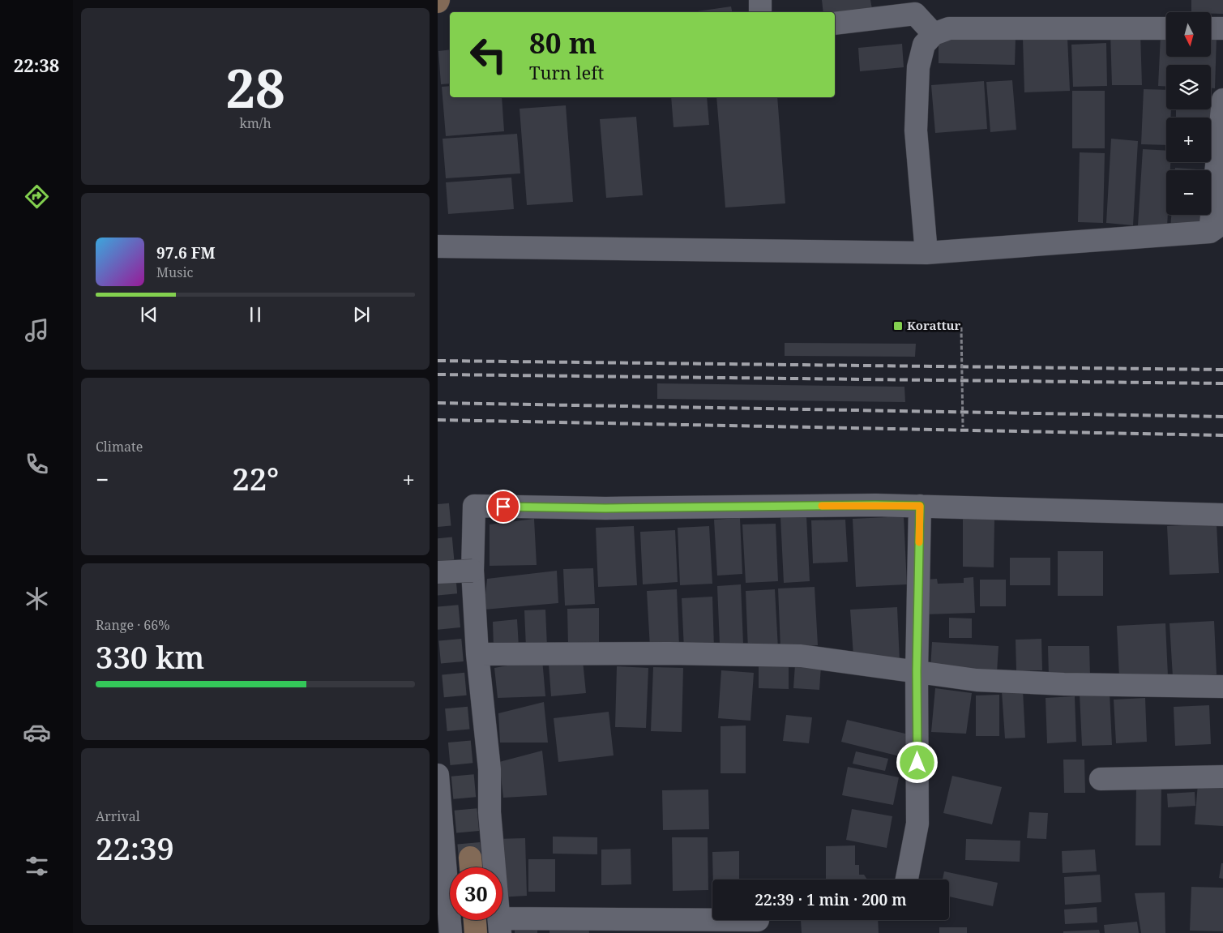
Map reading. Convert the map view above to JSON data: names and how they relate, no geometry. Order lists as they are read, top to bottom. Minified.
{"places":{"transit":["Korattur"]},"north":"bottom","page":{"tabs":"22:38","tile":[["28","km/h"],"Climate",["Range · 66%","330 km"],["Arrival","22:39"]],"map_buttons":["+","−"],"turn":["80 m","Turn left"],"song":["97.6 FM","Music"],"heat":["−","22°","+"],"limit":"30","trip":"22:39 · 1 min · 200 m"}}
